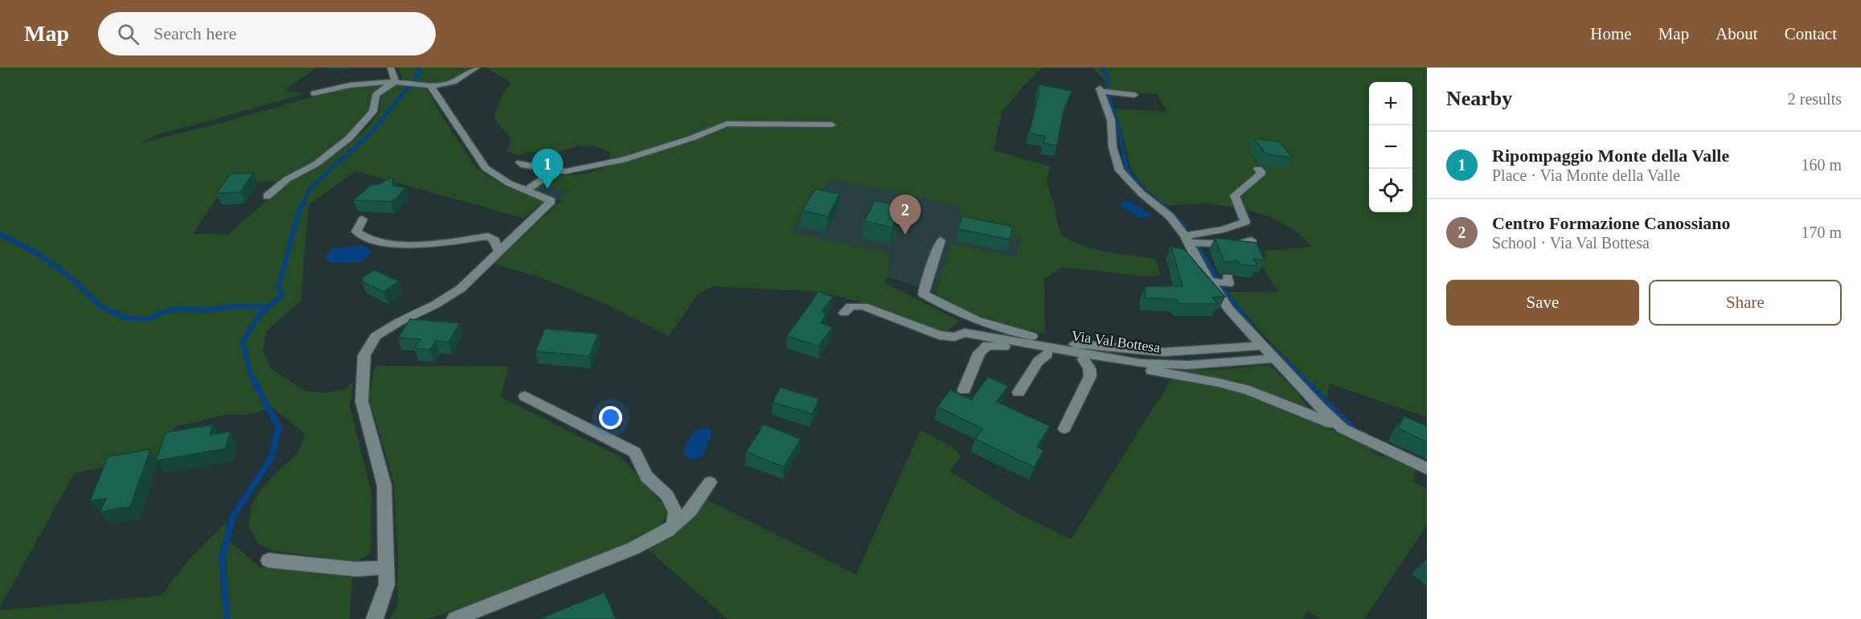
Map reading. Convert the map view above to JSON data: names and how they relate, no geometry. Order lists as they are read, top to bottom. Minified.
{"streets":{"street":["Via Val Bottesa"]},"page":{"header":"Map","search":"Search here","nav":["Home","Map","About","Contact"],"heading":["Nearby","2 results"],"map_buttons":["+","−"],"list":[{"mark":"1","name":"Ripompaggio Monte della Valle","note":"Place · Via Monte della Valle","value":"160 m"},{"mark":"2","name":"Centro Formazione Canossiano","note":"School · Via Val Bottesa","value":"170 m"}],"pins":["1","2"],"buttons":["Save","Share"]}}
